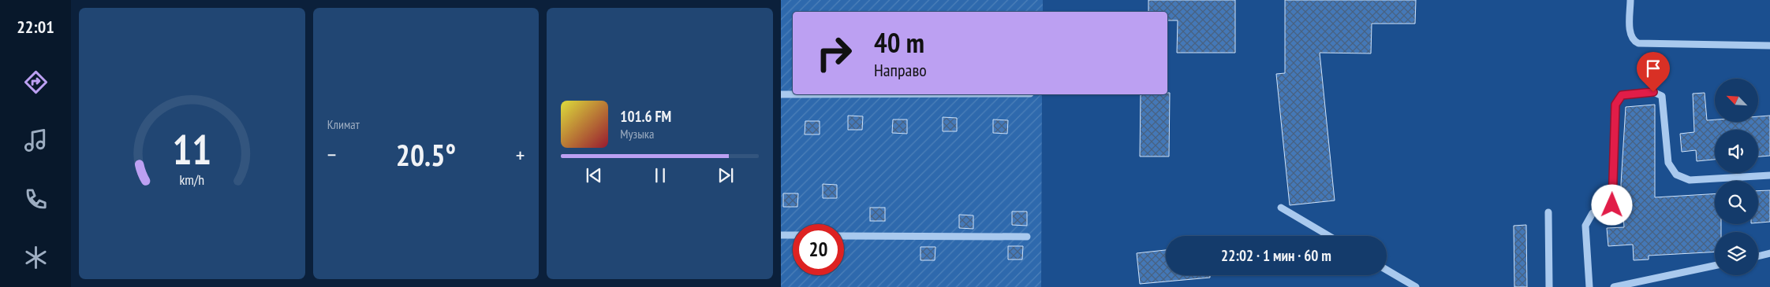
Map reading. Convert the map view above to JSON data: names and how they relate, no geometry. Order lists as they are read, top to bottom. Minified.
{"north":"top left","page":{"tabs":"22:01","tile":"Климат","turn":["40 m","Направо"],"song":["101.6 FM","Музыка"],"heat":["−","20.5°","+"],"limit":"20","trip":"22:02 · 1 мин · 60 m","gauge":["11","km/h"]}}
